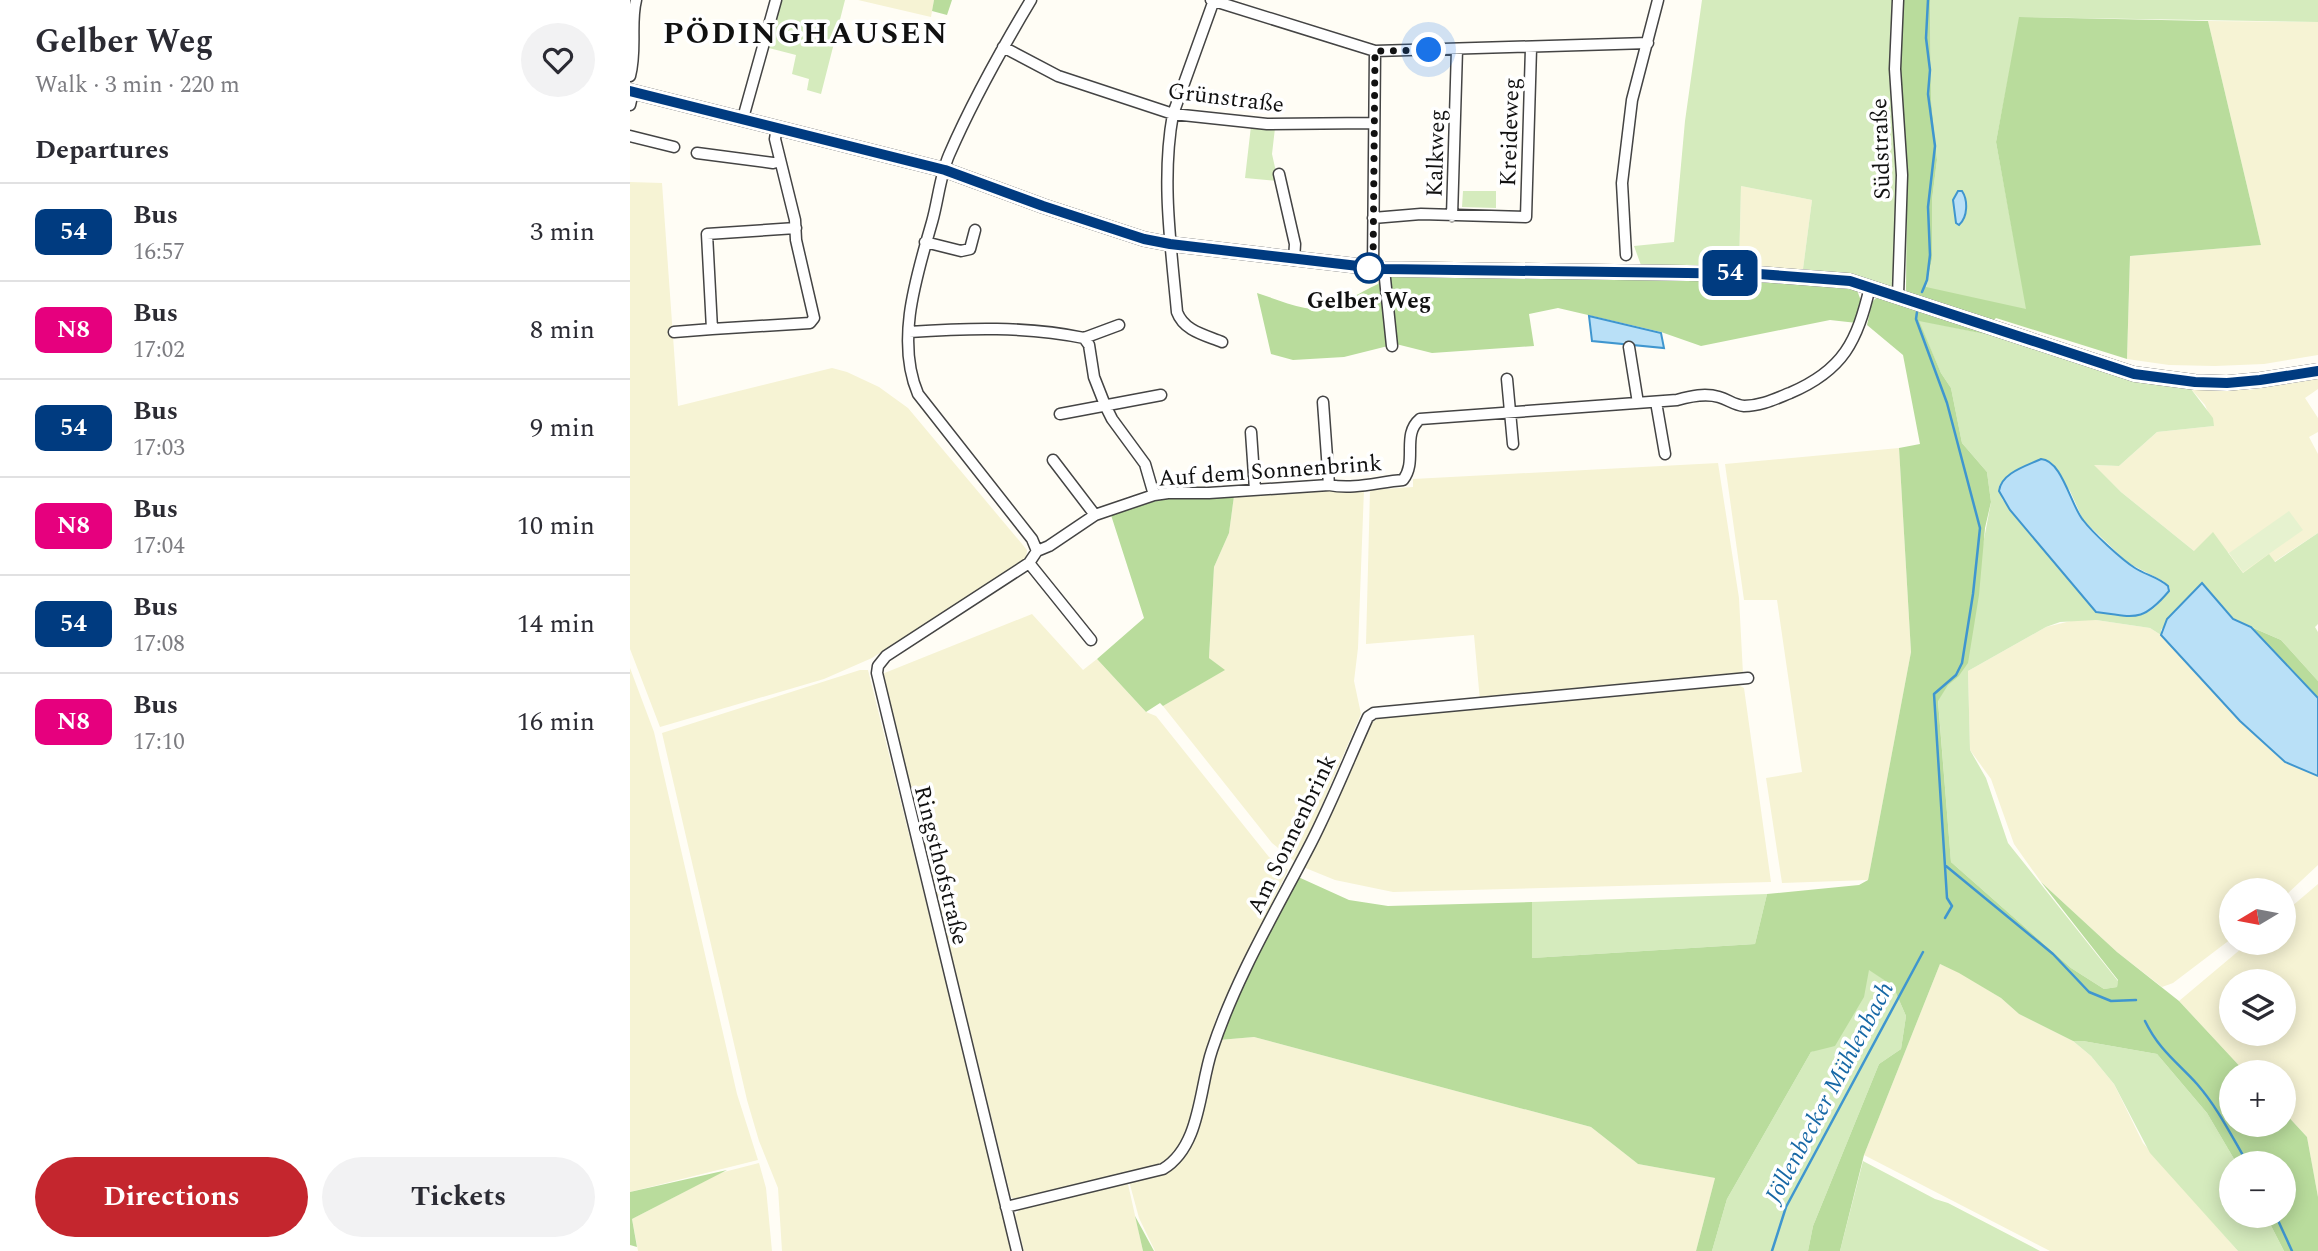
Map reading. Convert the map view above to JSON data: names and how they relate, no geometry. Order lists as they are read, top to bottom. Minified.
{"streets":{"street":["Grünstraße","Kreideweg","Südstraße","Kalkweg","Auf dem Sonnenbrink","Am Sonnenbrink","Ringsthofstraße"]},"crossings":[["Kreideweg","Kalkweg"],["Auf dem Sonnenbrink","Ringsthofstraße"],["Am Sonnenbrink","Ringsthofstraße"]],"districts":["PÖDINGHAUSEN"],"water":["Jöllenbecker Mühlenbach"],"places":["Gelber Weg"],"lines":["bus line 54"],"north":"left","page":{"heading":[["Gelber Weg","Walk · 3 min · 220 m"],"Departures"],"on_map":"54","list":[{"mark":"54","name":"Bus","note":"16:57","value":"3 min"},{"mark":"N8","name":"Bus","note":"17:02","value":"8 min"},{"mark":"54","name":"Bus","note":"17:03","value":"9 min"},{"mark":"N8","name":"Bus","note":"17:04","value":"10 min"},{"mark":"54","name":"Bus","note":"17:08","value":"14 min"},{"mark":"N8","name":"Bus","note":"17:10","value":"16 min"}],"map_buttons":["+","−"],"buttons":["Directions","Tickets"]}}
